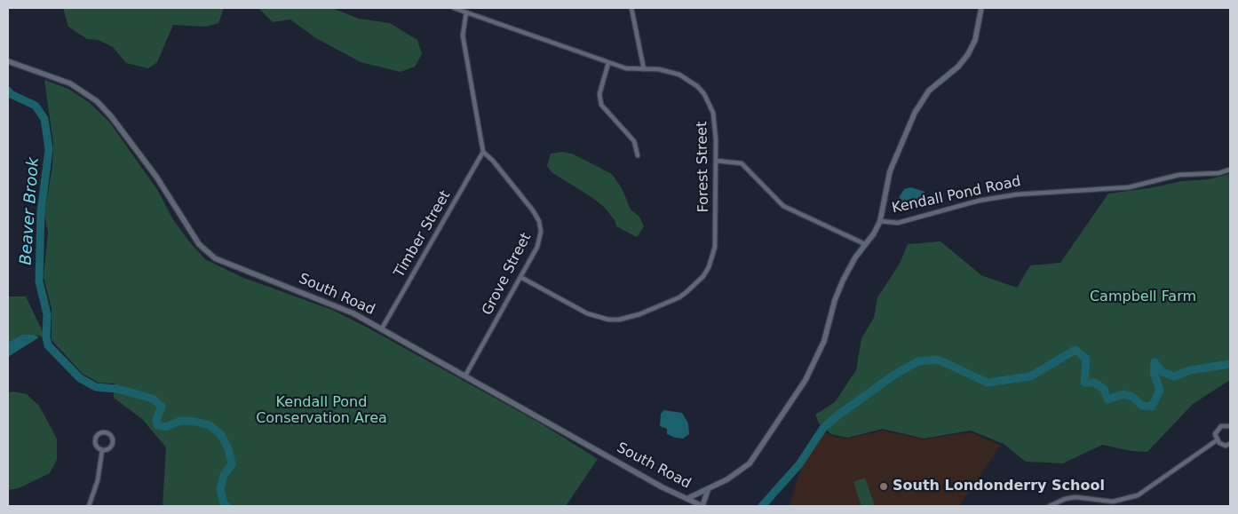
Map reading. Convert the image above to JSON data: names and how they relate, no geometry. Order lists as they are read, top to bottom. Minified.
{"streets":{"street":["Forest Street","Kendall Pond Road","Timber Street","Grove Street","South Road"]},"crossings":[["Forest Street","Grove Street"],["Kendall Pond Road","South Road"],["Timber Street","Grove Street"],["Timber Street","South Road"],["Grove Street","South Road"]],"water":["Beaver Brook"],"parks":["Campbell Farm","Kendall Pond Conservation Area"],"places":["South Londonderry School"]}
